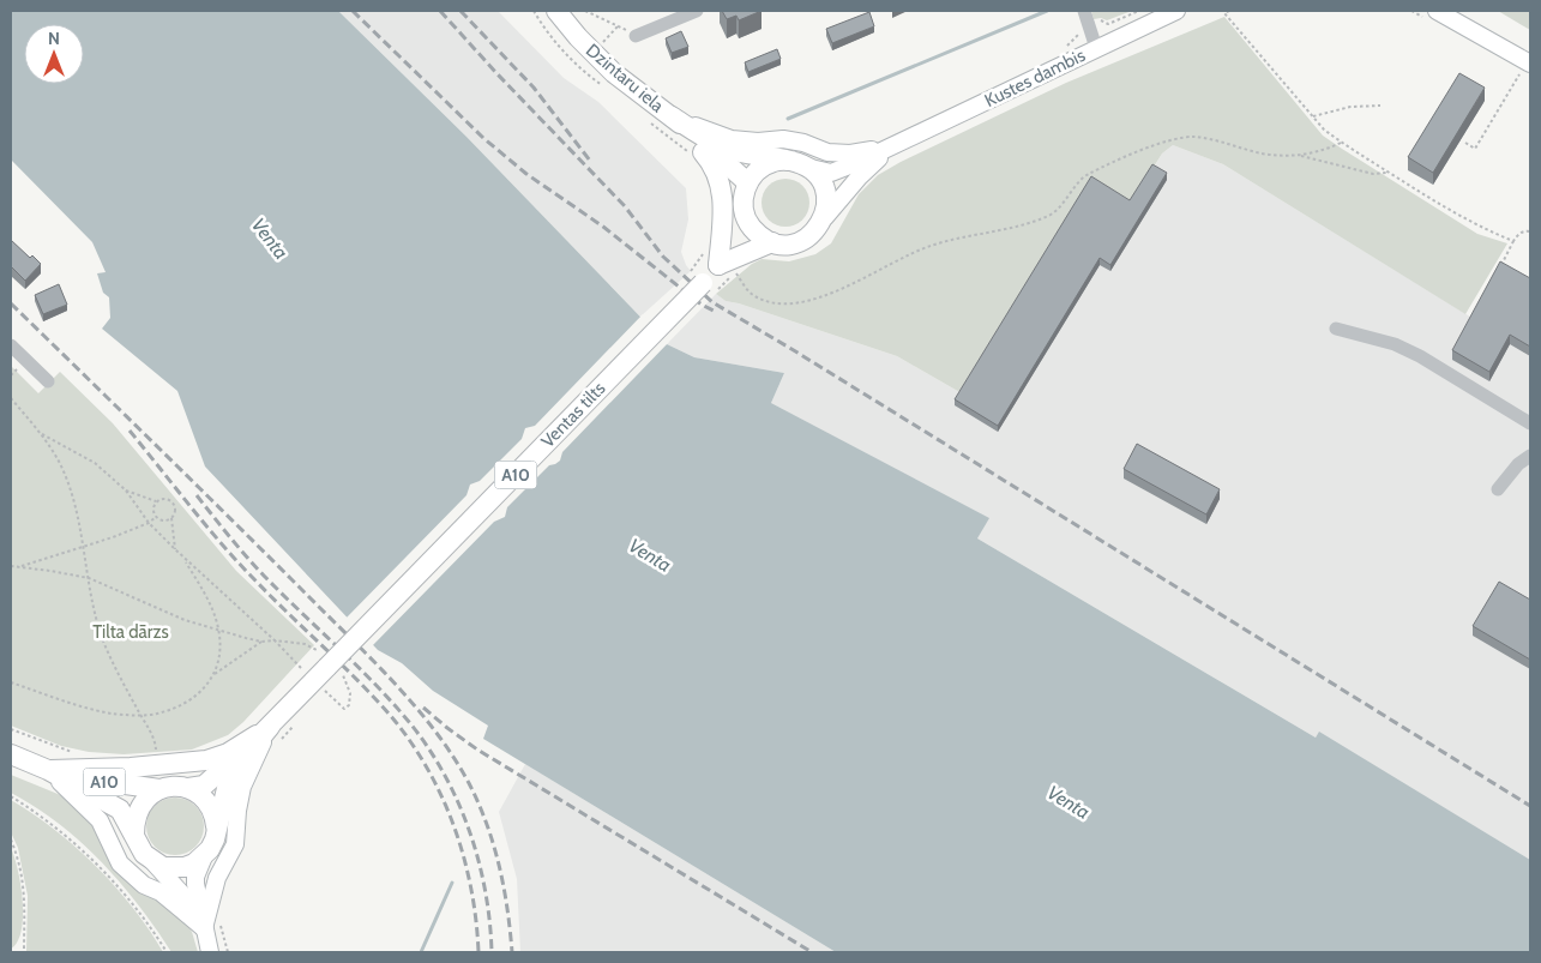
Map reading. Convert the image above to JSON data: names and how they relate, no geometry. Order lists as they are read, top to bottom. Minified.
{"streets":{"highway":["Dzintaru iela","Ventas tilts","A10"],"main road":["Kustes dambis"]},"crossings":[["Ventas tilts","A10"]],"water":["Venta"],"parks":["Tilta dārzs"],"north":"top"}
